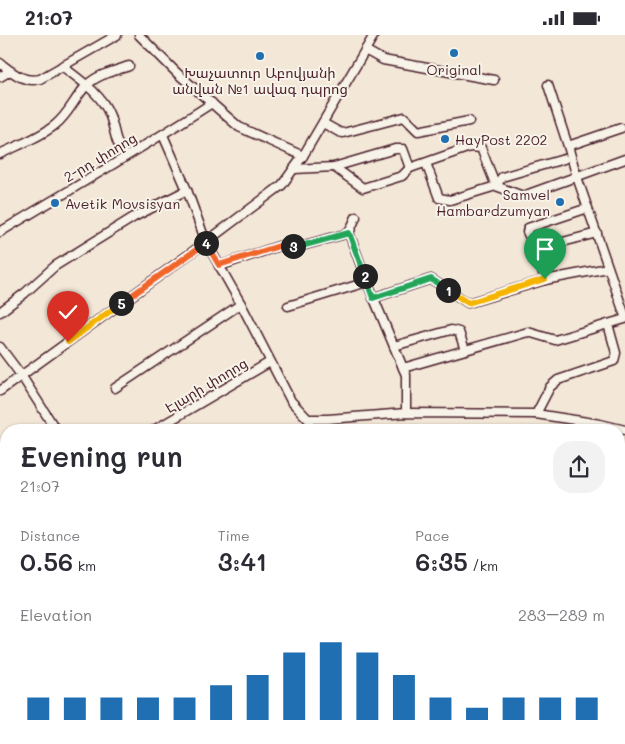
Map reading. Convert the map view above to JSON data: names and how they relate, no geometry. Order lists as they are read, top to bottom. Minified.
{"streets":{"street":["2-րդ փողոց","Էլարի փողոց"]},"places":["Original","Խաչատուր Աբովյանի անվան №1 ավագ դպրոց","HayPost 2202","Samvel Hambardzumyan","Avetik Movsisyan"],"page":{"status":"21:07","pins":["4","3","2","1","5"],"heading":["Evening run","21:07"],"stats":[["Distance","0.56 km"],["Time","3:41"],["Pace","6:35 /km"]],"chart":["Elevation","283–289 m"]}}
